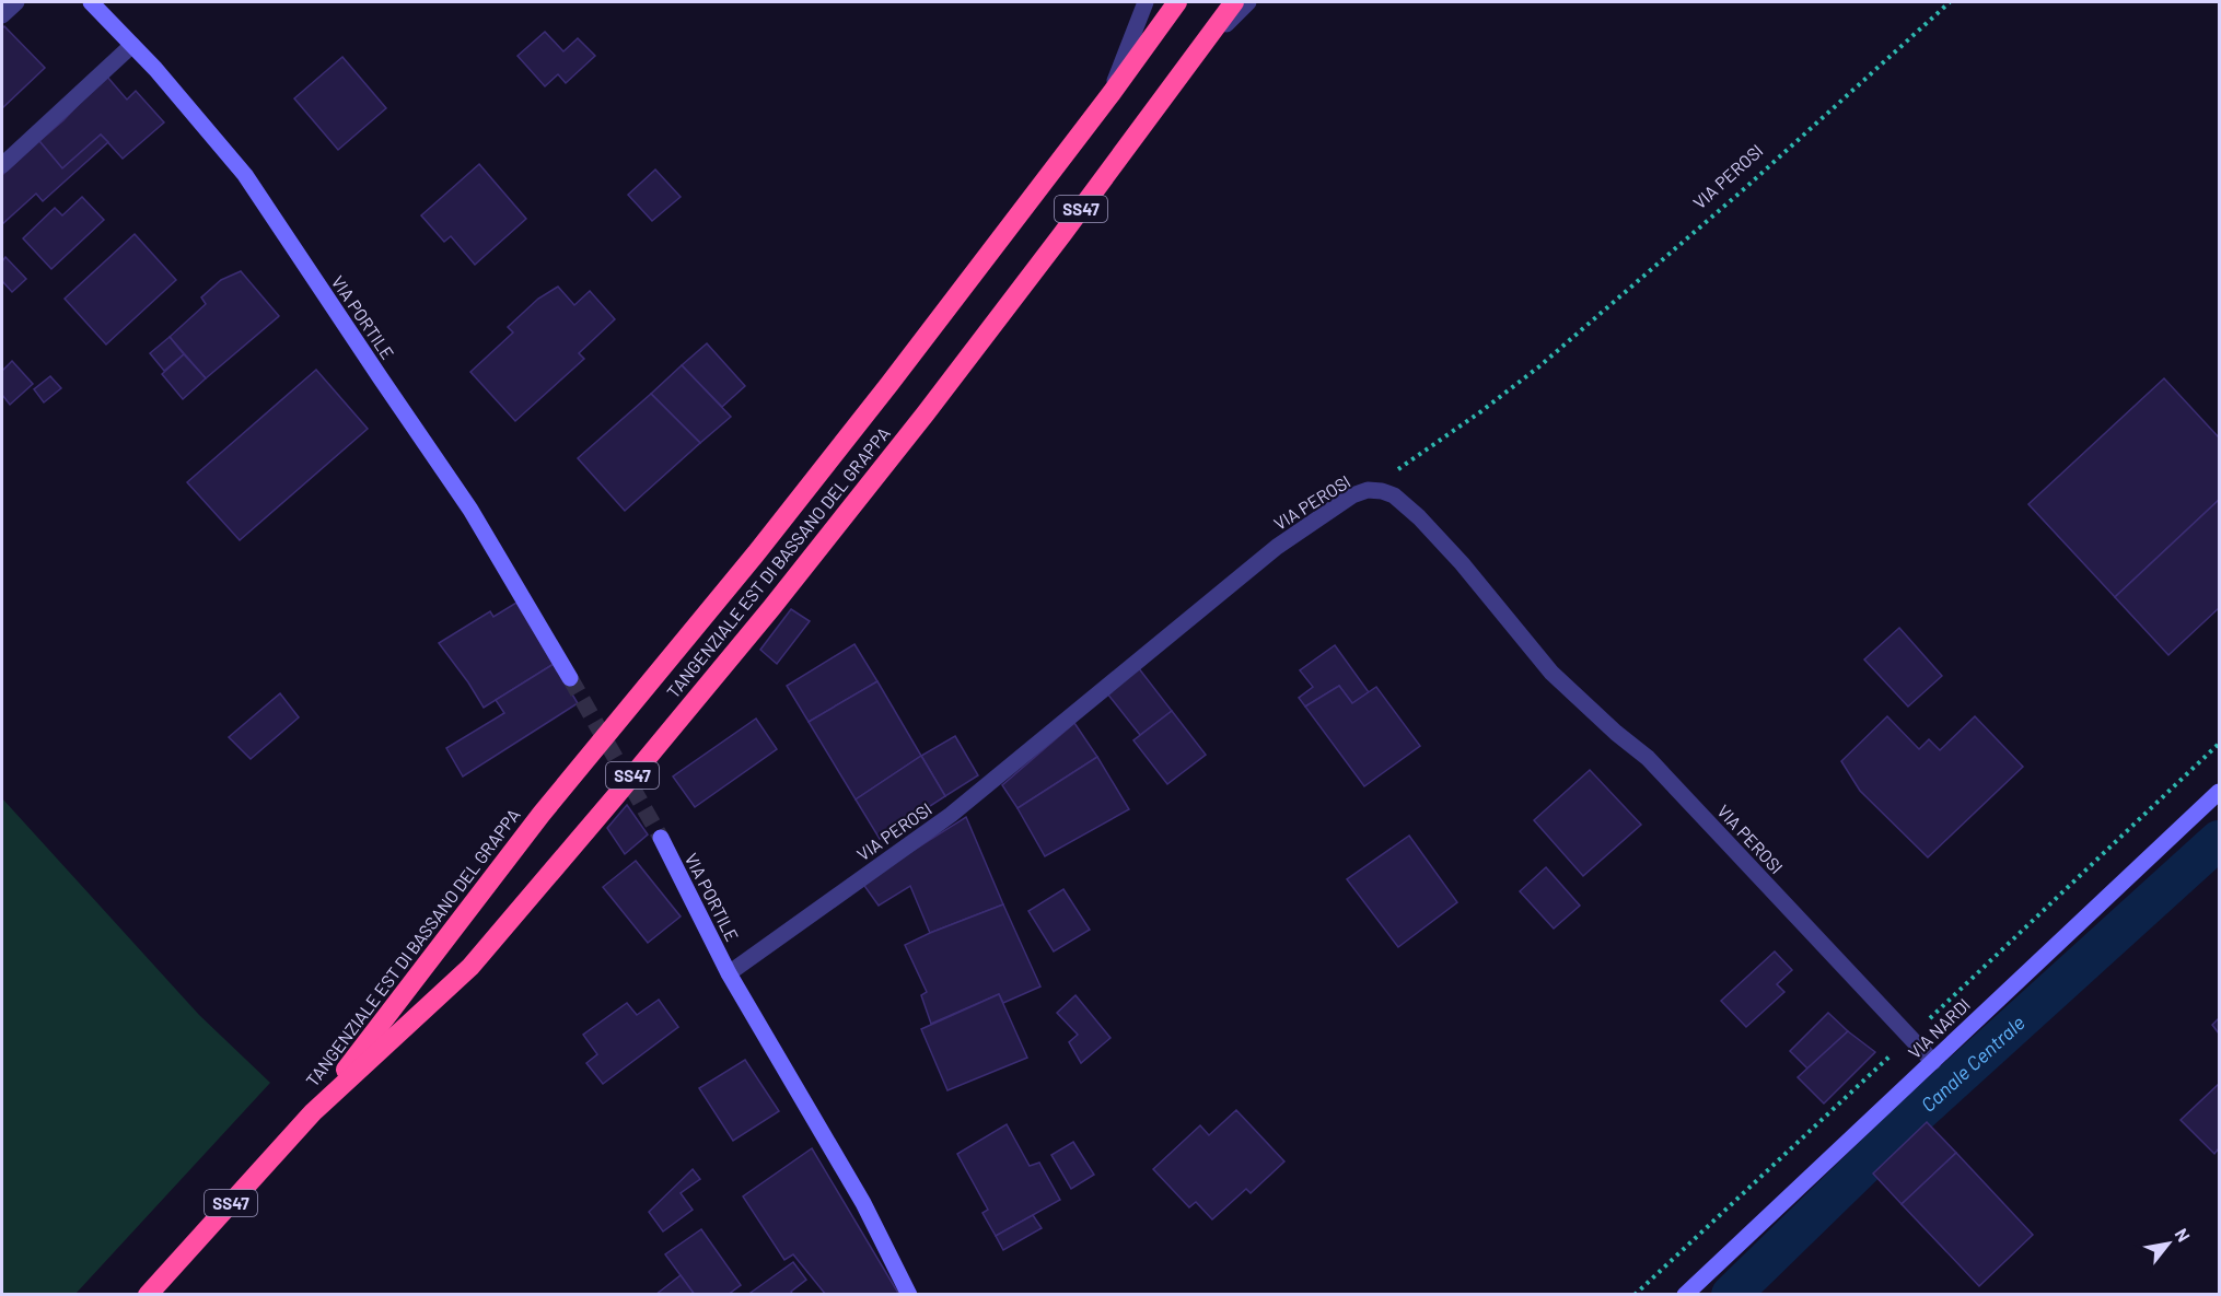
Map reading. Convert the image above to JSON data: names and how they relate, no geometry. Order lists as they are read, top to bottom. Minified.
{"streets":{"highway":["SS47","TANGENZIALE EST DI BASSANO DEL GRAPPA"],"street":["VIA PEROSI","VIA PORTILE","VIA NARDI"]},"crossings":[["VIA PEROSI","VIA PORTILE"],["VIA PEROSI","VIA NARDI"]],"water":["Canale Centrale"],"north":"top right"}
